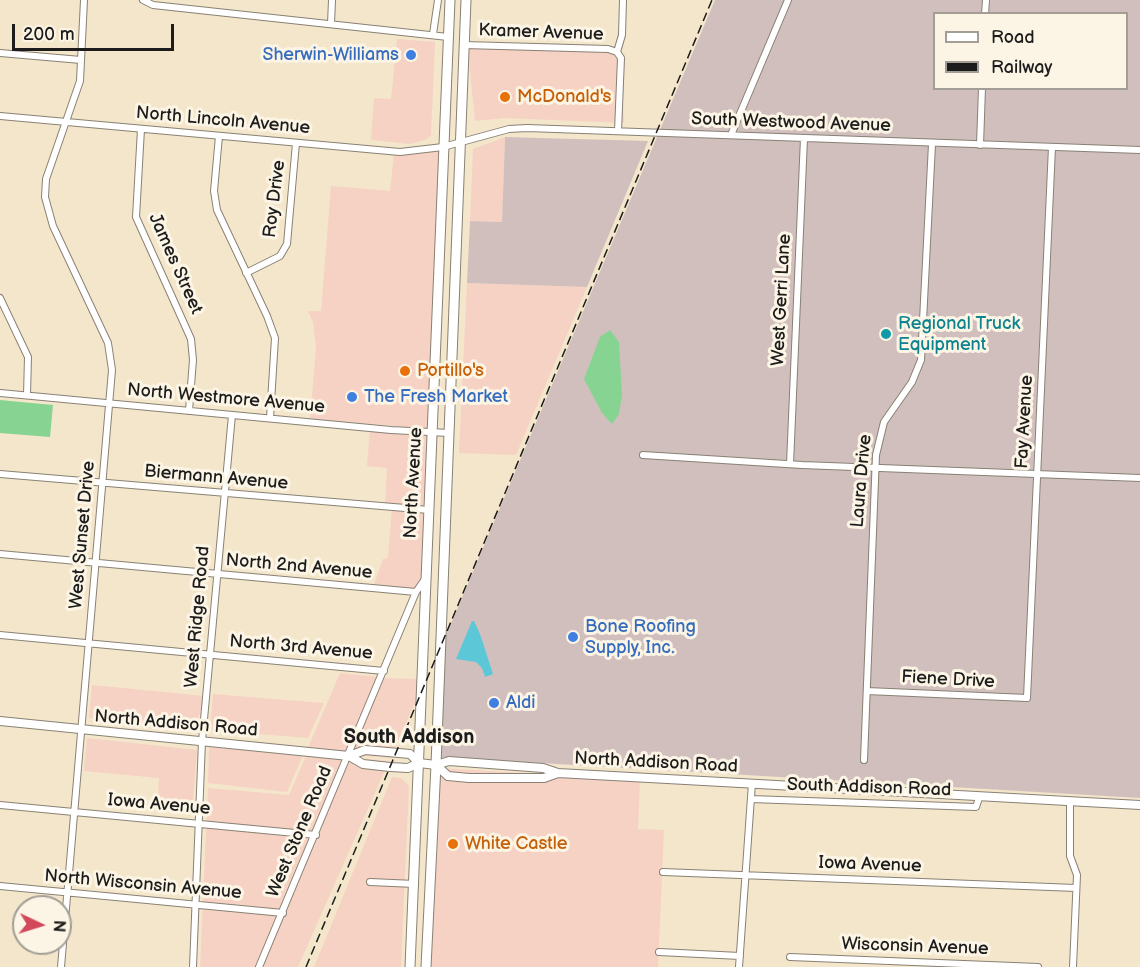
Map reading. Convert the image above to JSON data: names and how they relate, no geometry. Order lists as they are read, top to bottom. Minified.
{"streets":{"main road":["North Avenue"],"street":["Kramer Avenue","North Lincoln Avenue","South Westwood Avenue","Roy Drive","James Street","West Gerri Lane","North Westmore Avenue","Fay Avenue","Biermann Avenue","Laura Drive","West Sunset Drive","North 2nd Avenue","West Ridge Road","North 3rd Avenue","Fiene Drive","North Addison Road","South Addison Road","Iowa Avenue","West Stone Road","North Wisconsin Avenue","Wisconsin Avenue"]},"crossings":[["Kramer Avenue","North Avenue"],["North Lincoln Avenue","South Westwood Avenue"],["North Lincoln Avenue","Roy Drive"],["North Lincoln Avenue","James Street"],["North Lincoln Avenue","North Avenue"],["North Lincoln Avenue","West Sunset Drive"],["South Westwood Avenue","West Gerri Lane"],["South Westwood Avenue","Fay Avenue"],["South Westwood Avenue","Laura Drive"],["South Westwood Avenue","North Avenue"],["James Street","North Westmore Avenue"],["North Westmore Avenue","North Avenue"],["North Westmore Avenue","West Sunset Drive"],["North Westmore Avenue","West Ridge Road"],["Fay Avenue","Fiene Drive"],["Biermann Avenue","North Avenue"],["Biermann Avenue","West Sunset Drive"],["Biermann Avenue","West Ridge Road"],["Laura Drive","Fiene Drive"],["North Avenue","North Addison Road"],["North Avenue","West Stone Road"],["West Sunset Drive","North 2nd Avenue"],["West Sunset Drive","North 3rd Avenue"],["West Sunset Drive","North Addison Road"],["West Sunset Drive","Iowa Avenue"],["West Sunset Drive","North Wisconsin Avenue"],["North 2nd Avenue","West Ridge Road"],["North 2nd Avenue","West Stone Road"],["West Ridge Road","North 3rd Avenue"],["West Ridge Road","North Addison Road"],["West Ridge Road","Iowa Avenue"],["West Ridge Road","North Wisconsin Avenue"],["North 3rd Avenue","West Stone Road"],["North Addison Road","South Addison Road"],["North Addison Road","West Stone Road"],["Iowa Avenue","West Stone Road"],["West Stone Road","North Wisconsin Avenue"]],"districts":["South Addison"],"places":["Sherwin-Williams","McDonald's","Regional Truck Equipment","Portillo's","The Fresh Market","Bone Roofing Supply, Inc.","Aldi","White Castle"],"legend":["Road","Railway"],"scale_bar":"200 m","north":"right"}
